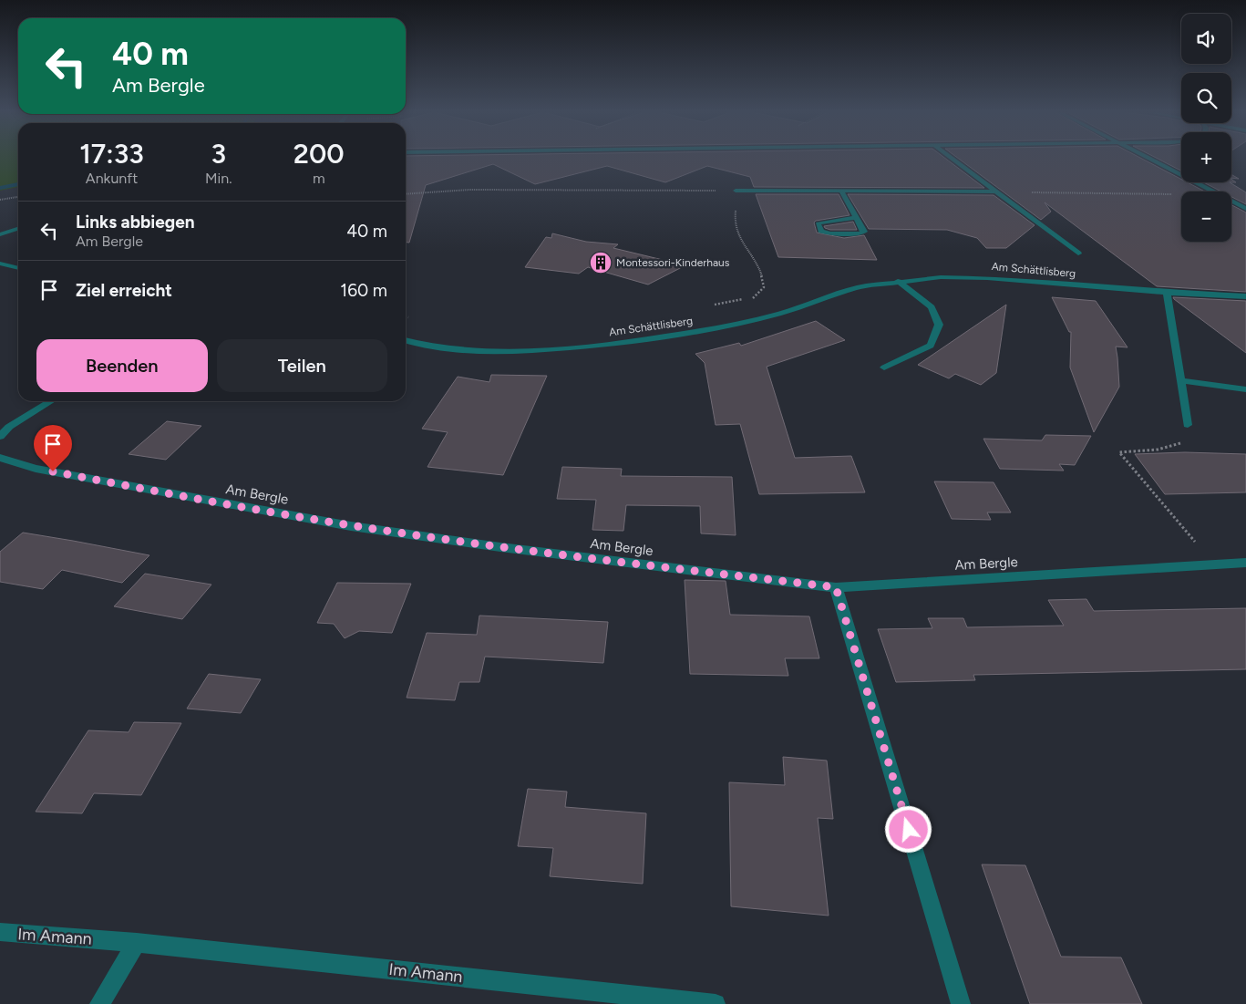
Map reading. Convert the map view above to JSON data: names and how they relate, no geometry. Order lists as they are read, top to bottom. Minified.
{"streets":{"street":["Am Schättlisberg","Am Bergle","Im Amann"]},"places":{"building":["Montessori-Kinderhaus"]},"page":{"map_buttons":["+","−"],"turn":["40 m","Am Bergle"],"eta":["17:33","Ankunft","3","Min.","200","m"],"list":[{"name":"Links abbiegen","note":"Am Bergle","value":"40 m"},{"name":"Ziel erreicht","value":"160 m"}],"buttons":["Beenden","Teilen"]}}
